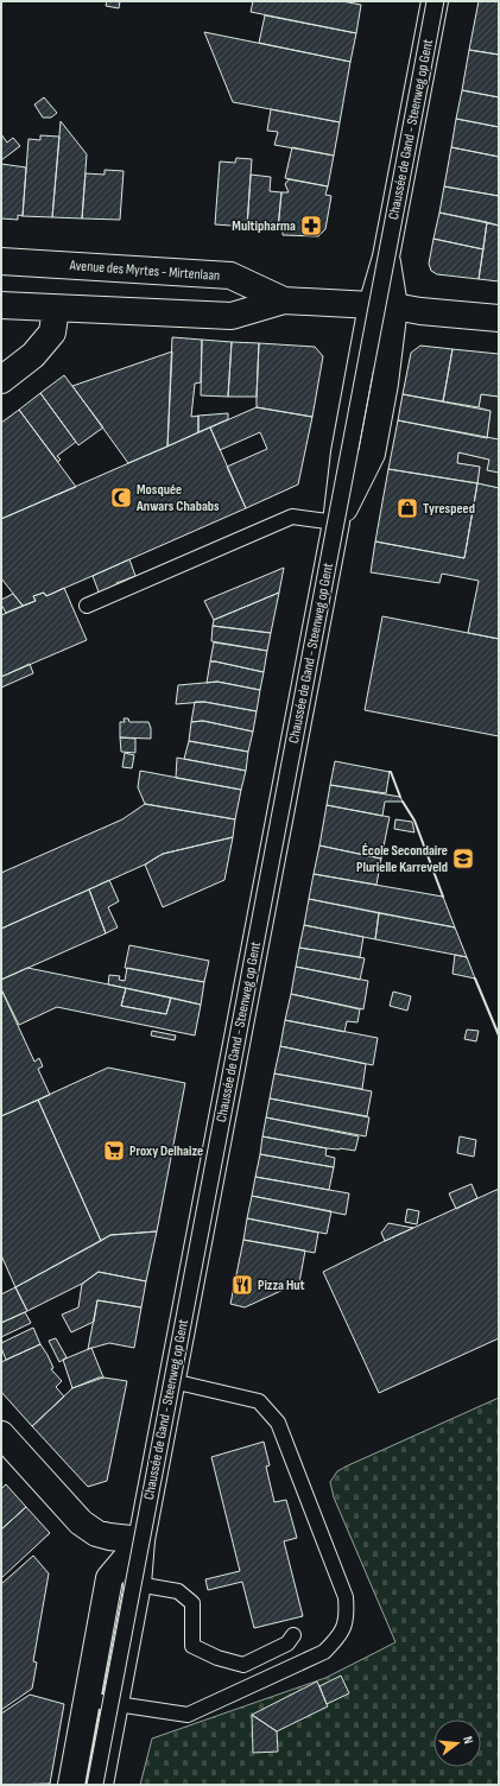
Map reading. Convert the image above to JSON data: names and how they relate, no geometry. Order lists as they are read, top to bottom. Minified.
{"streets":{"main road":["Chaussée de Gand - Steenweg op Gent","Avenue des Myrtes - Mirtenlaan"]},"crossings":[["Chaussée de Gand - Steenweg op Gent","Avenue des Myrtes - Mirtenlaan"]],"places":{"pharmacy":["Multipharma"],"mosque":["Mosquée Anwars Chababs"],"shop":["Tyrespeed"],"school or university":["École Secondaire Plurielle Karreveld"],"supermarket":["Proxy Delhaize"],"restaurant":["Pizza Hut"]},"north":"right"}
